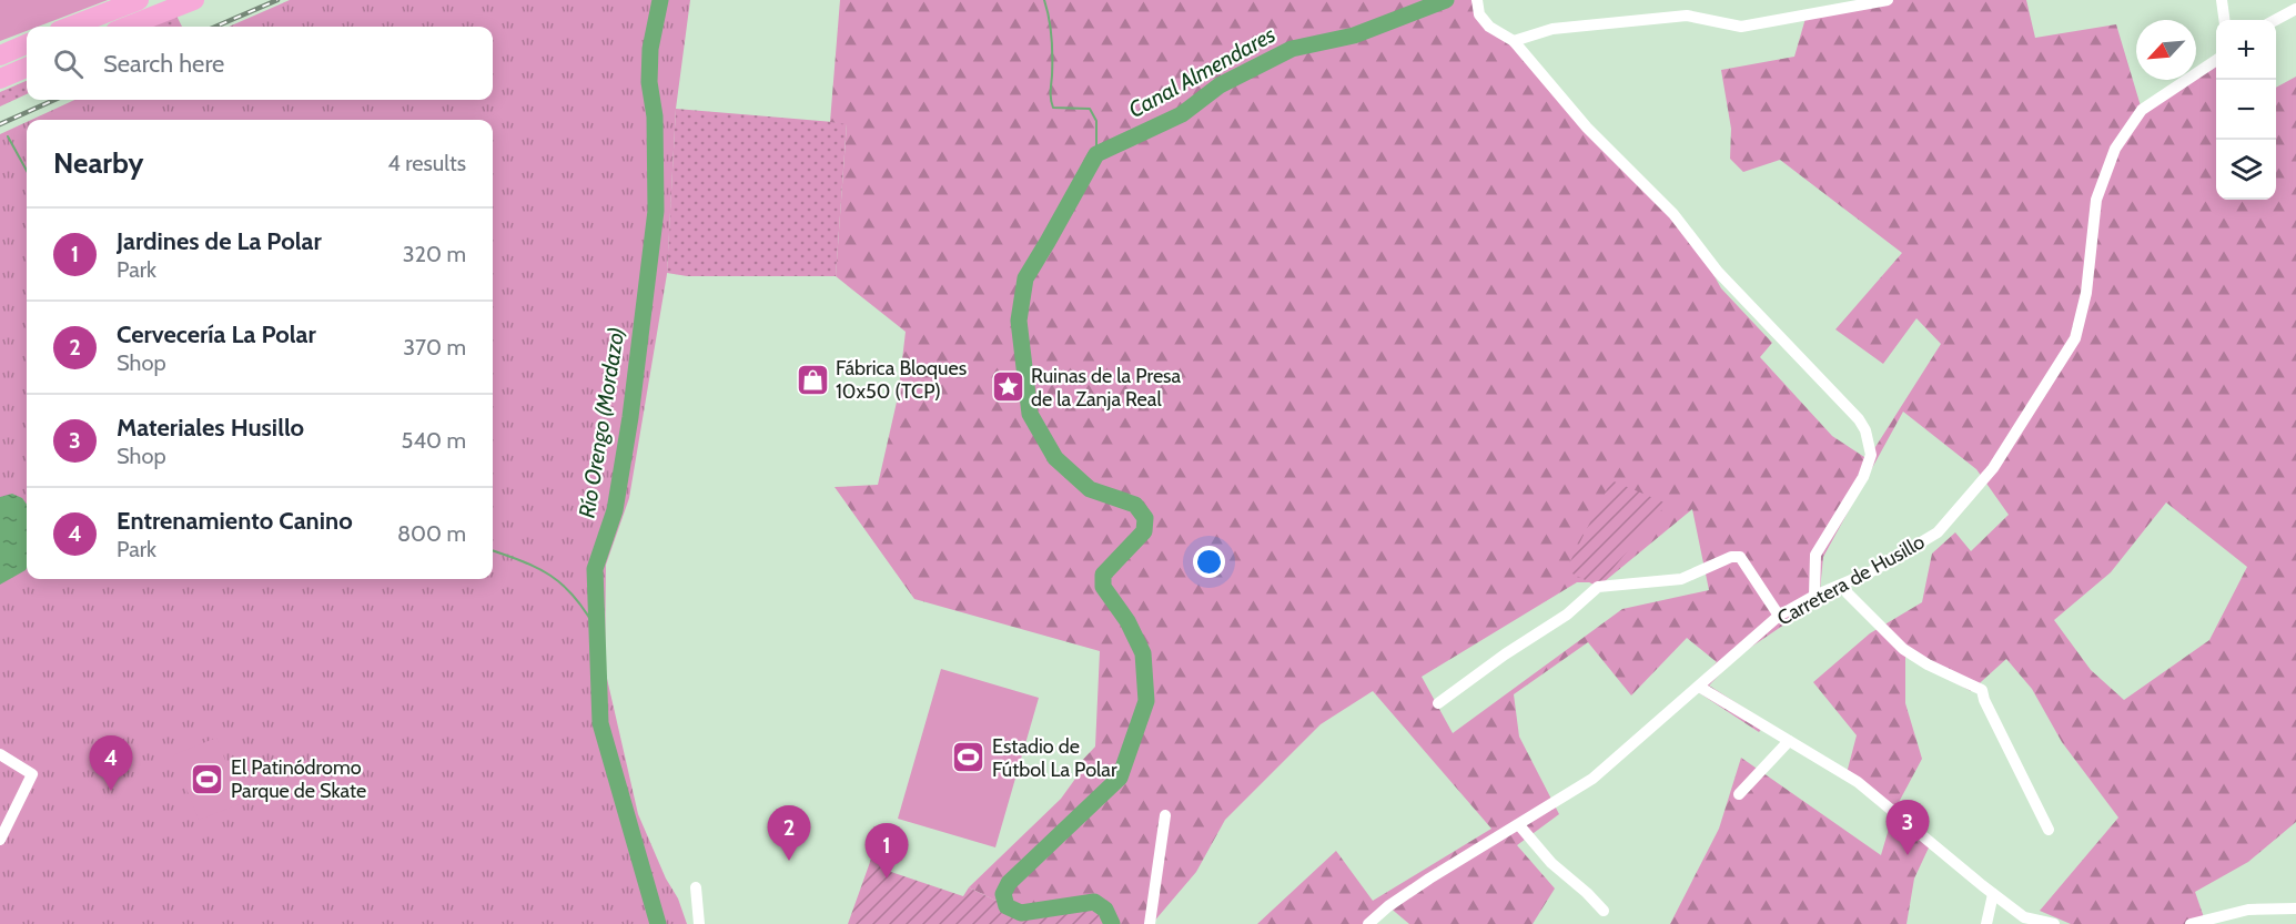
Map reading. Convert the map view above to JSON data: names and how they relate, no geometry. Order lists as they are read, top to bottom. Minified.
{"streets":{"street":["Carretera de Husillo"]},"water":["Canal Almendares","Río Orengo (Mordazo)"],"places":{"shop":["Fábrica Bloques 10x50 (TCP)"],"place":["Ruinas de la Presa de la Zanja Real"],"sports":["Estadio de Fútbol La Polar","El Patinódromo Parque de Skate"]},"north":"bottom left","page":{"map_buttons":["+","−"],"search":"Search here","heading":["Nearby","4 results"],"list":[{"mark":"1","name":"Jardines de La Polar","note":"Park","value":"320 m"},{"mark":"2","name":"Cervecería La Polar","note":"Shop","value":"370 m"},{"mark":"3","name":"Materiales Husillo","note":"Shop","value":"540 m"},{"mark":"4","name":"Entrenamiento Canino","note":"Park","value":"800 m"}],"pins":["4","3","2","1"]}}
